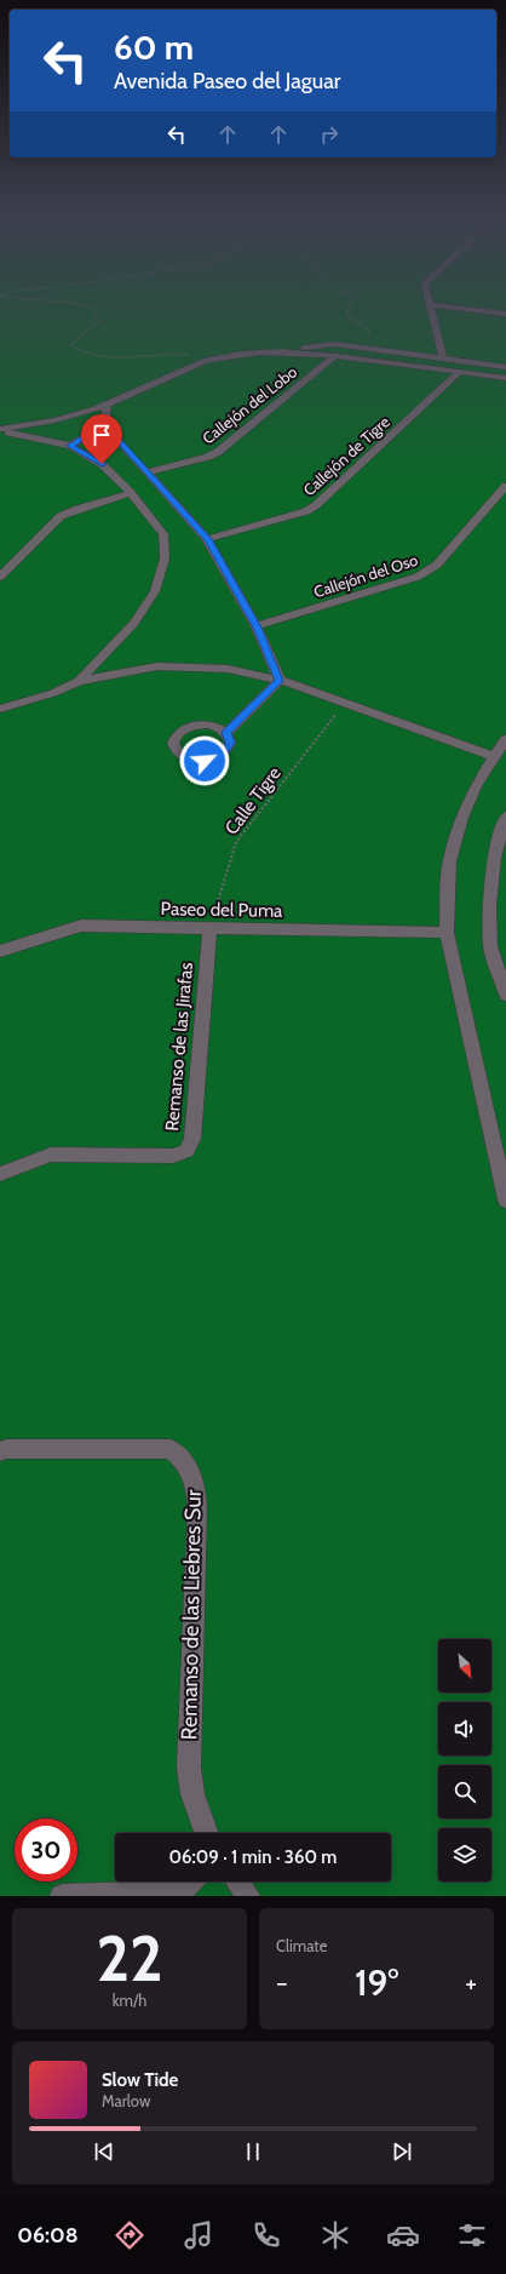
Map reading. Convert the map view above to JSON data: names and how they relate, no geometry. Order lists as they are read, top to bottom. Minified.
{"streets":{"street":["Callejón del Lobo","Callejón de Tigre","Callejón del Oso","Paseo del Puma","Remanso de las Jirafas","Remanso de las Liebres Sur"],"path":["Calle Tigre"]},"crossings":[["Calle Tigre","Paseo del Puma"],["Calle Tigre","Remanso de las Jirafas"],["Paseo del Puma","Remanso de las Jirafas"]],"north":"bottom right","page":{"turn":["60 m","Avenida Paseo del Jaguar"],"limit":"30","trip":"06:09 · 1 min · 360 m","tile":[["22","km/h"],"Climate"],"heat":["−","19°","+"],"song":["Slow Tide","Marlow"],"tabs":"06:08"}}
